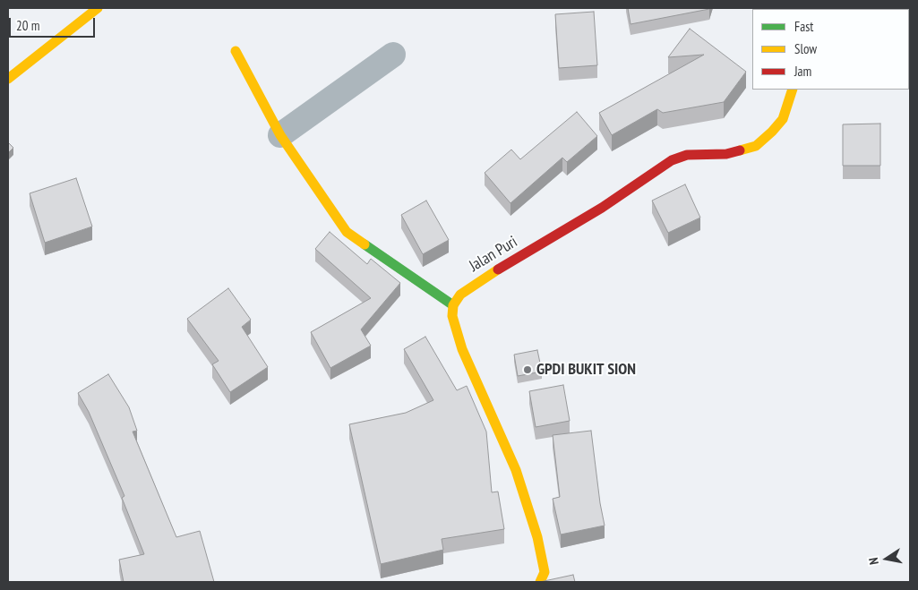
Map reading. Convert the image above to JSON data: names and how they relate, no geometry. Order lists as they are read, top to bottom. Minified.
{"streets":{"street":["Jalan Puri"]},"places":["GPDI BUKIT SION"],"legend":["Fast","Slow","Jam"],"scale_bar":"20 m","north":"left"}
